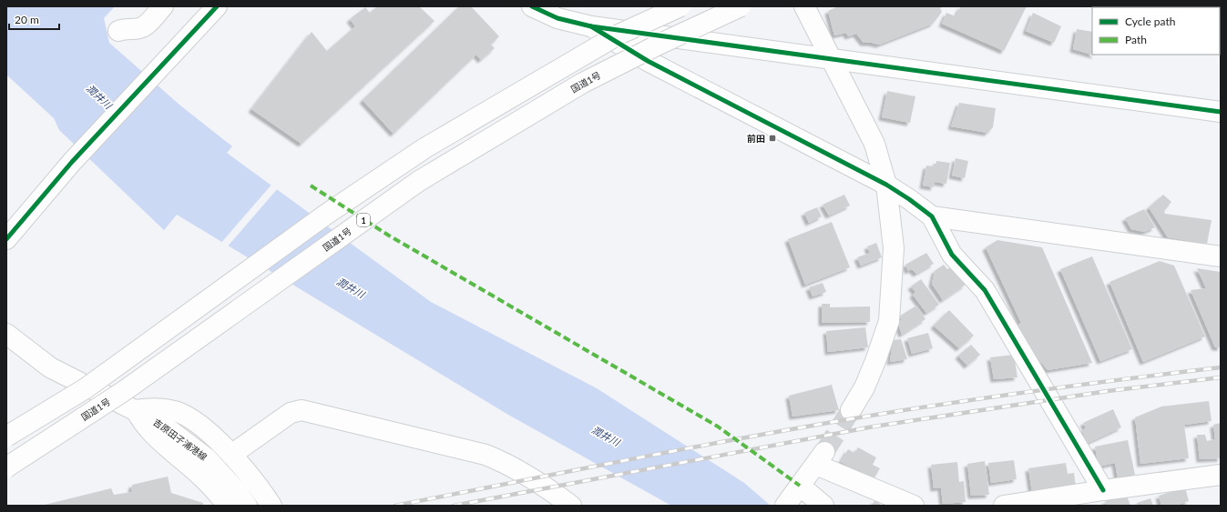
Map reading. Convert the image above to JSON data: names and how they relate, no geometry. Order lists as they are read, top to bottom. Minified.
{"streets":{"main road":["国道1号","1","吉原田子浦港線"]},"water":["潤井川"],"places":{"transit":["前田"]},"legend":["Cycle path","Path"],"scale_bar":"20 m"}
